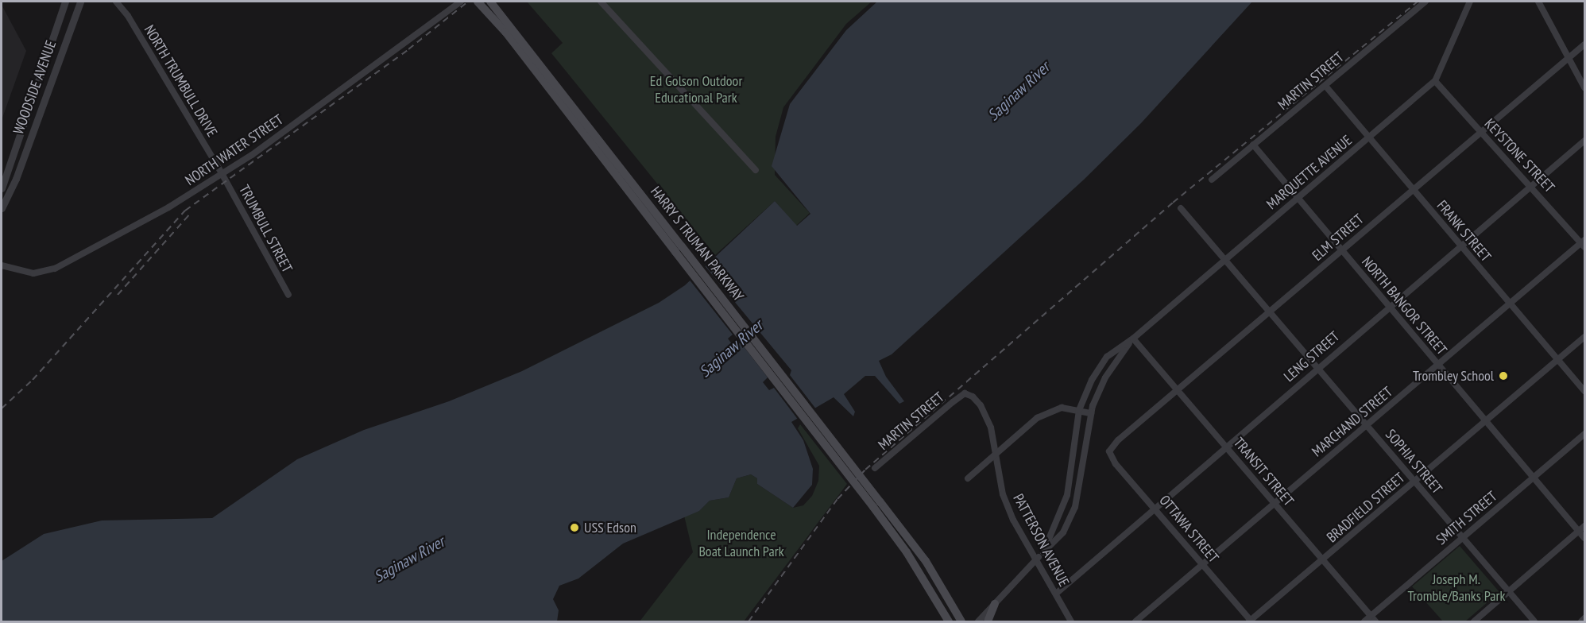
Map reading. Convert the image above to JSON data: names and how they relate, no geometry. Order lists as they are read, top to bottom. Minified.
{"streets":{"main road":["HARRY S TRUMAN PARKWAY"],"street":["NORTH TRUMBULL DRIVE","MARTIN STREET","WOODSIDE AVENUE","NORTH WATER STREET","KEYSTONE STREET","MARQUETTE AVENUE","TRUMBULL STREET","FRANK STREET","ELM STREET","NORTH BANGOR STREET","LENG STREET","MARCHAND STREET","SOPHIA STREET","TRANSIT STREET","BRADFIELD STREET","SMITH STREET","OTTAWA STREET","PATTERSON AVENUE"]},"crossings":[["NORTH TRUMBULL DRIVE","NORTH WATER STREET"],["NORTH TRUMBULL DRIVE","TRUMBULL STREET"],["MARTIN STREET","FRANK STREET"],["MARTIN STREET","NORTH BANGOR STREET"],["MARTIN STREET","PATTERSON AVENUE"],["NORTH WATER STREET","TRUMBULL STREET"],["KEYSTONE STREET","MARQUETTE AVENUE"],["KEYSTONE STREET","ELM STREET"],["KEYSTONE STREET","LENG STREET"],["KEYSTONE STREET","MARCHAND STREET"],["MARQUETTE AVENUE","FRANK STREET"],["MARQUETTE AVENUE","NORTH BANGOR STREET"],["MARQUETTE AVENUE","SOPHIA STREET"],["MARQUETTE AVENUE","TRANSIT STREET"],["MARQUETTE AVENUE","PATTERSON AVENUE"],["FRANK STREET","ELM STREET"],["FRANK STREET","LENG STREET"],["FRANK STREET","MARCHAND STREET"],["FRANK STREET","BRADFIELD STREET"],["ELM STREET","NORTH BANGOR STREET"],["ELM STREET","SOPHIA STREET"],["ELM STREET","TRANSIT STREET"],["ELM STREET","OTTAWA STREET"],["NORTH BANGOR STREET","LENG STREET"],["NORTH BANGOR STREET","MARCHAND STREET"],["NORTH BANGOR STREET","BRADFIELD STREET"],["NORTH BANGOR STREET","SMITH STREET"],["LENG STREET","SOPHIA STREET"],["LENG STREET","TRANSIT STREET"],["LENG STREET","OTTAWA STREET"],["LENG STREET","PATTERSON AVENUE"],["MARCHAND STREET","SOPHIA STREET"],["MARCHAND STREET","TRANSIT STREET"],["MARCHAND STREET","OTTAWA STREET"],["SOPHIA STREET","BRADFIELD STREET"],["SOPHIA STREET","SMITH STREET"],["TRANSIT STREET","BRADFIELD STREET"],["TRANSIT STREET","SMITH STREET"],["BRADFIELD STREET","OTTAWA STREET"]],"water":["Saginaw River"],"parks":["Ed Golson Outdoor Educational Park","Independence Boat Launch Park","Joseph M. Tromble/Banks Park"],"places":["Trombley School","USS Edson"]}
